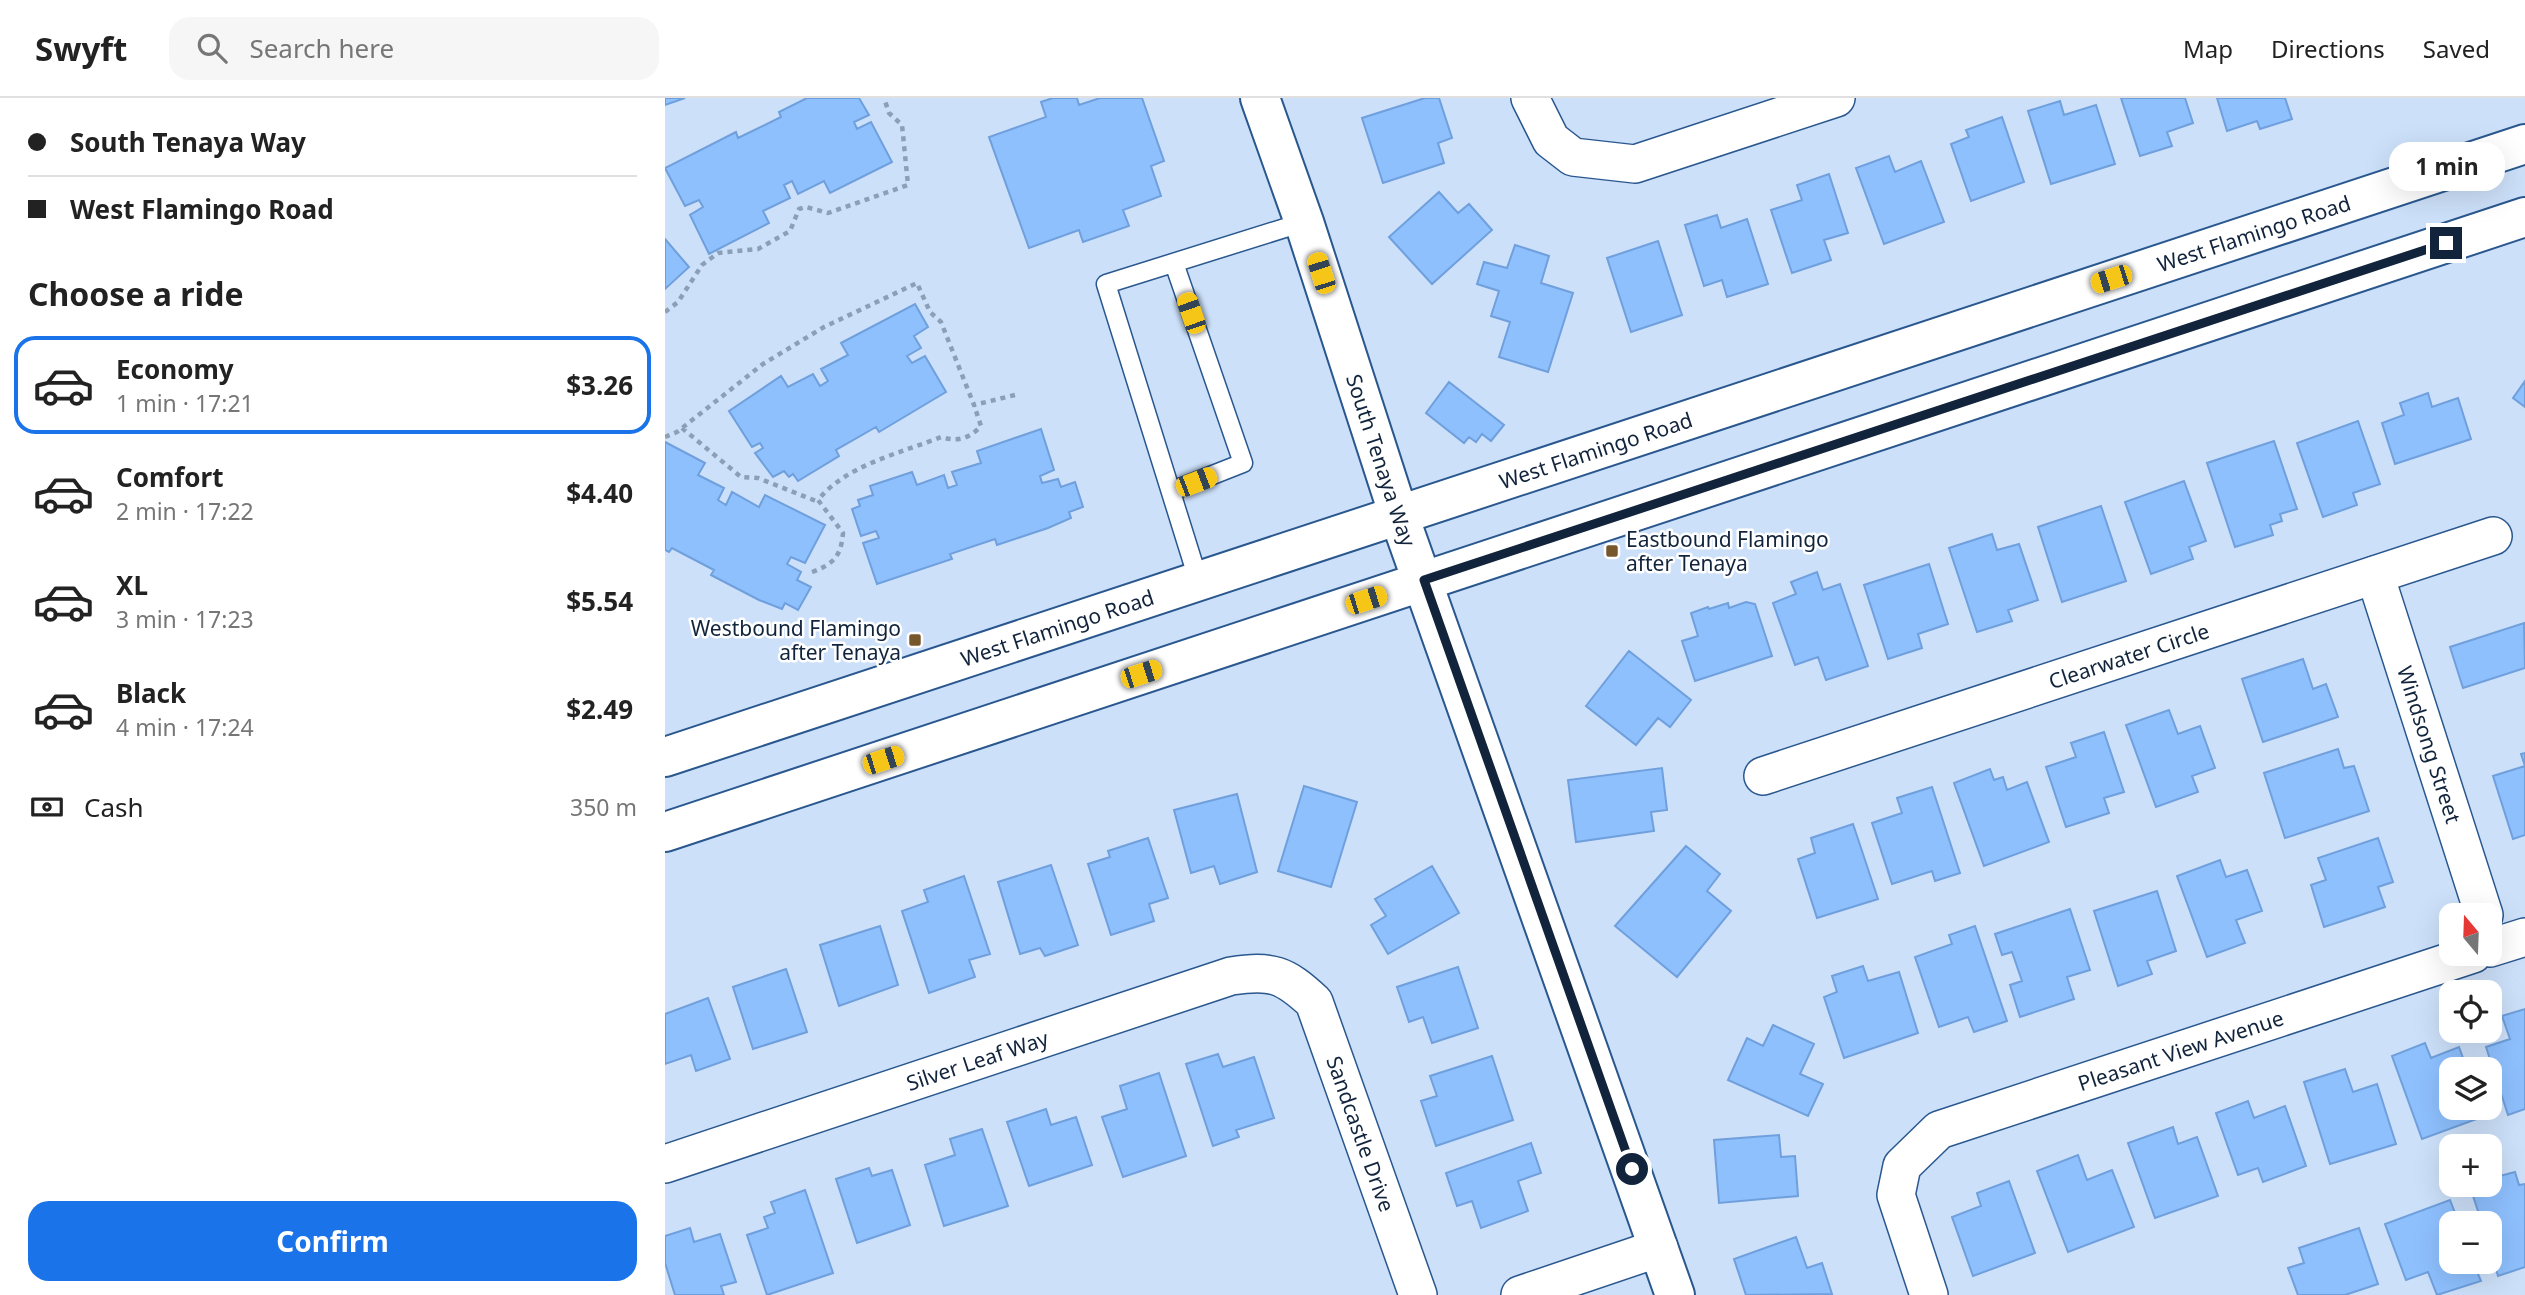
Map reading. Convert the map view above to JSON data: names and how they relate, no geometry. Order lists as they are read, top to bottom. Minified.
{"streets":{"main road":["West Flamingo Road","South Tenaya Way"],"street":["Clearwater Circle","Windsong Street","Pleasant View Avenue","Silver Leaf Way","Sandcastle Drive"]},"crossings":[["West Flamingo Road","South Tenaya Way"],["Clearwater Circle","Windsong Street"],["Silver Leaf Way","Sandcastle Drive"]],"places":{"transit":["Eastbound Flamingo after Tenaya","Westbound Flamingo after Tenaya"]},"north":"top","page":{"header":"Swyft","search":"Search here","nav":["Map","Directions","Saved"],"banner":["South Tenaya Way","West Flamingo Road"],"bubble":"1 min","heading":"Choose a ride","list":[{"name":"Economy","note":"1 min · 17:21","value":"$3.26"},{"name":"Comfort","note":"2 min · 17:22","value":"$4.40"},{"name":"XL","note":"3 min · 17:23","value":"$5.54"},{"name":"Black","note":"4 min · 17:24","value":"$2.49"}],"pay":["Cash","350 m"],"map_buttons":["+","−"],"buttons":"Confirm"}}
